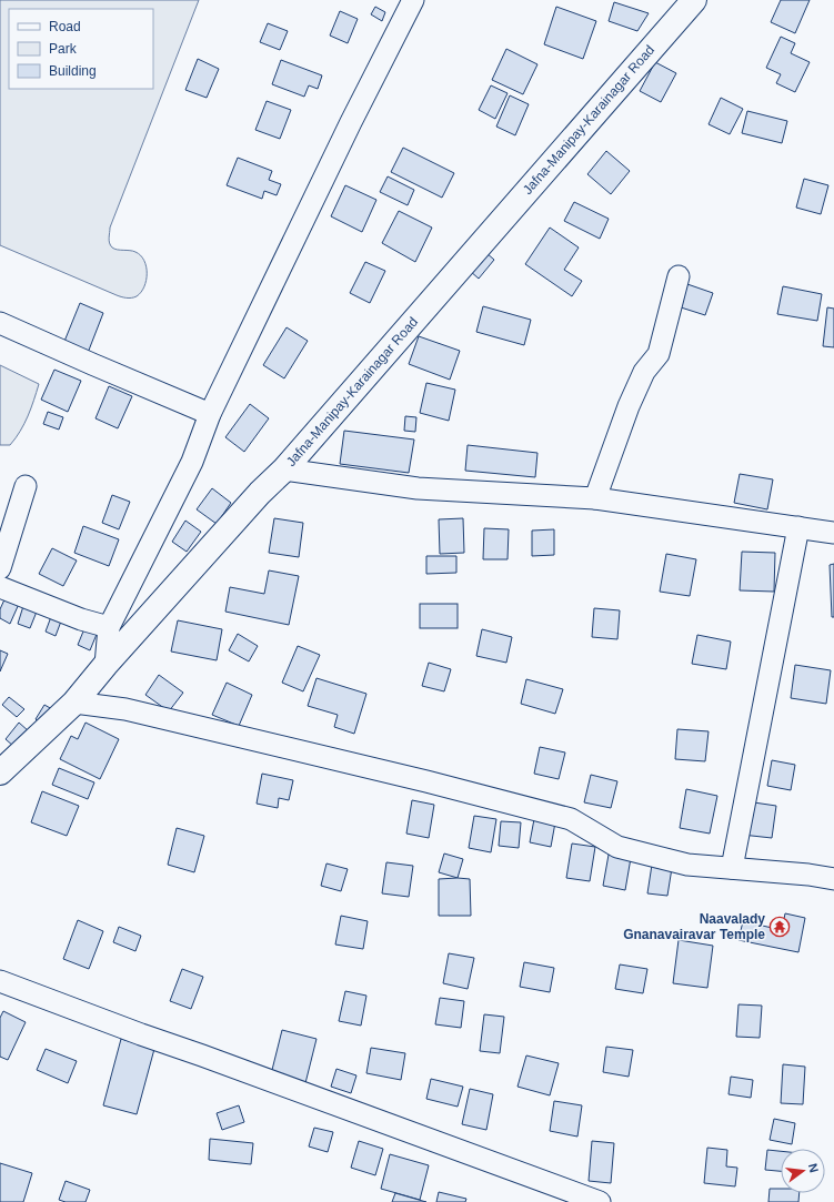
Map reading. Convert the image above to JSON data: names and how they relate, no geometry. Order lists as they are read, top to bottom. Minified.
{"streets":{"main road":["Jafna-Manipay-Karainagar Road"]},"places":{"temple":["Naavalady Gnanavairavar Temple"]},"legend":["Road","Park","Building"],"north":"right"}
